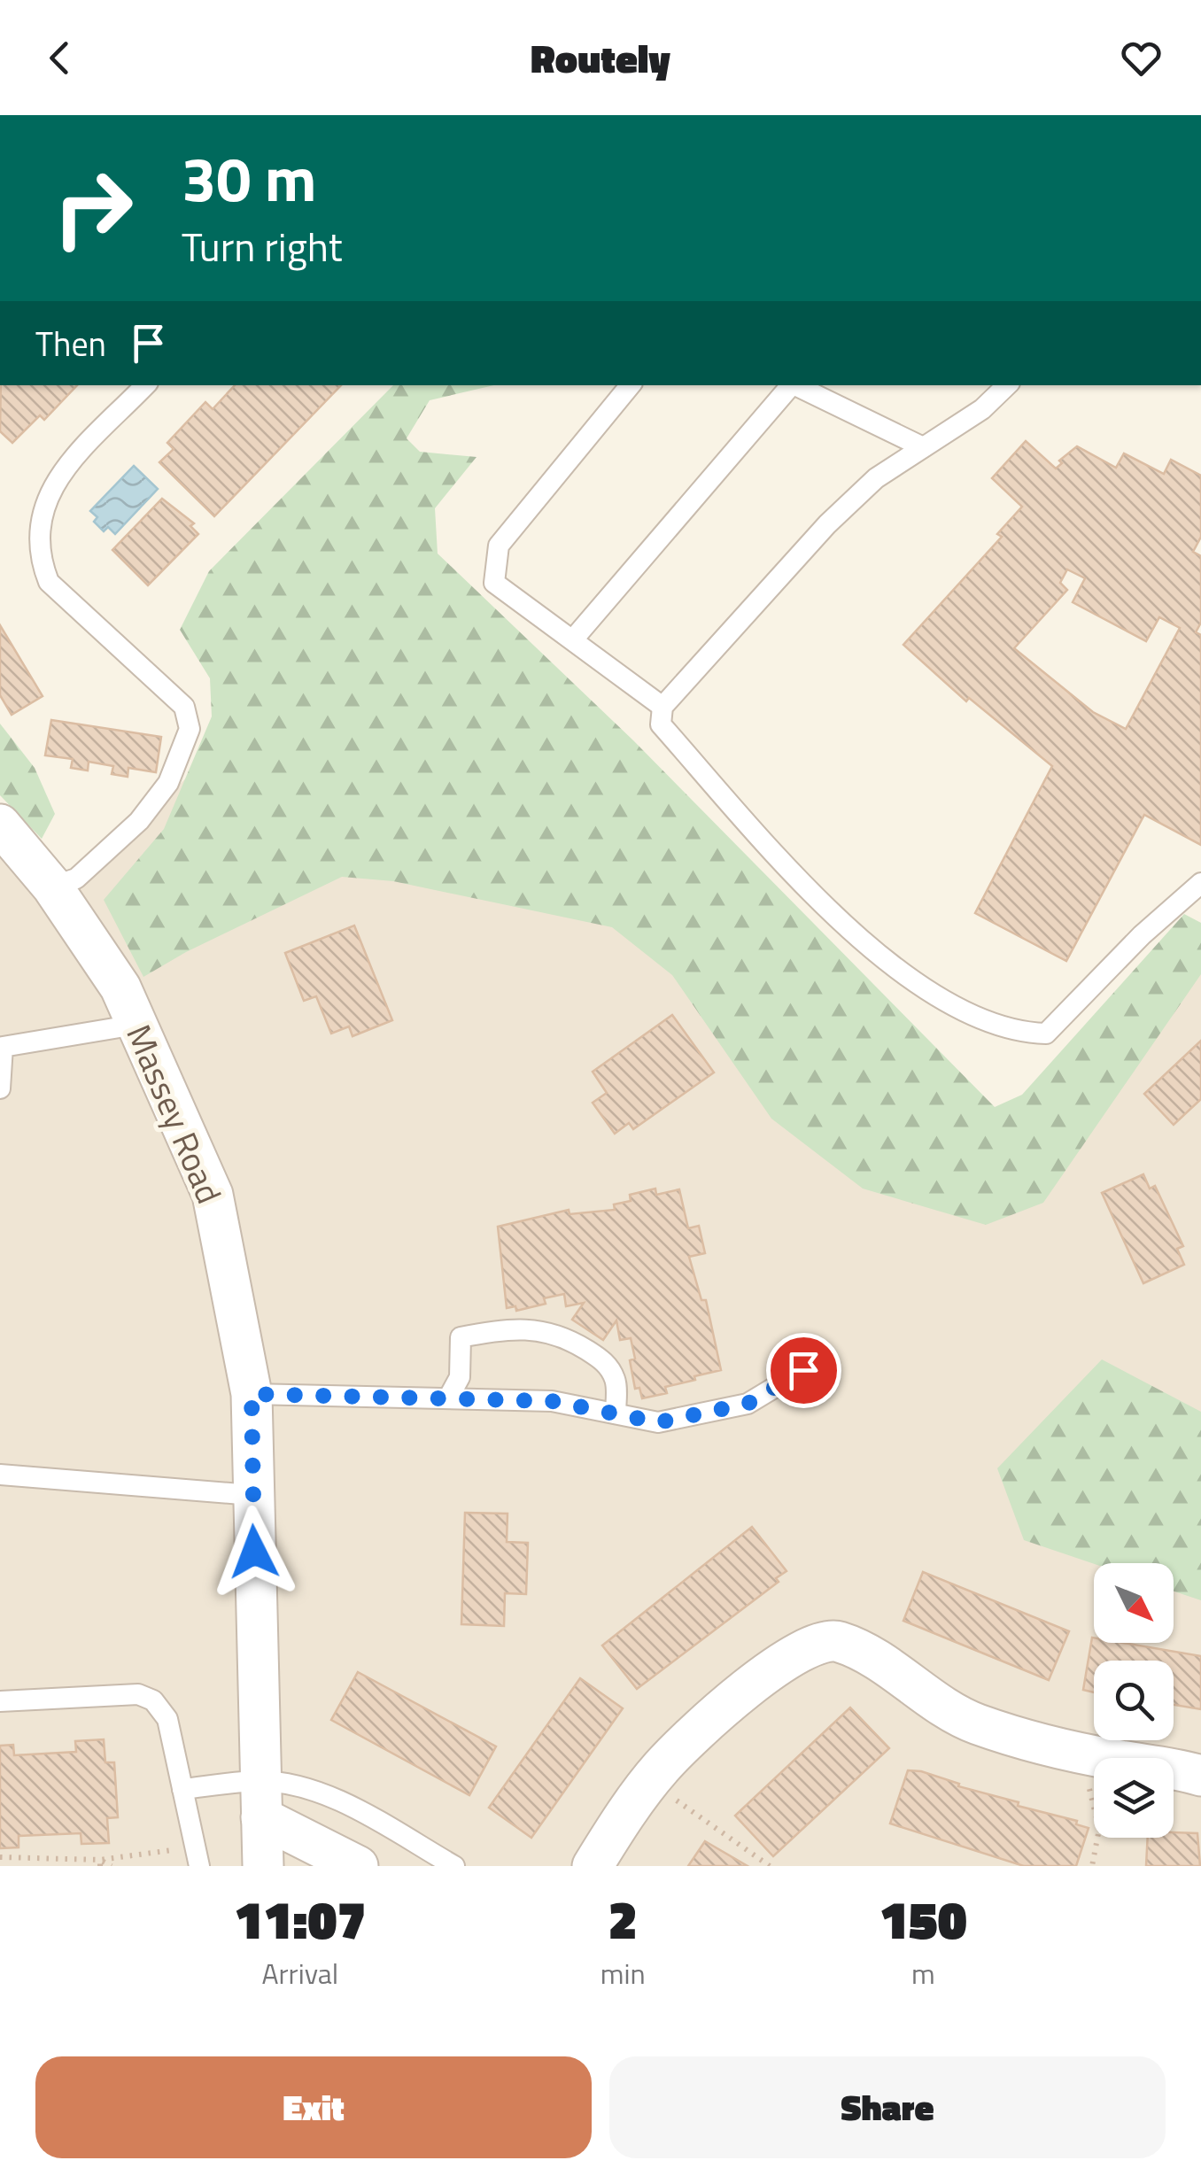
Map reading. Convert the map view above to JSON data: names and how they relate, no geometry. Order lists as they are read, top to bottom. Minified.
{"streets":{"street":["Massey Road"]},"north":"bottom right","page":{"header":"Routely","turn":["30 m","Turn right"],"then":"Then","eta":["11:07","Arrival","2","min","150","m"],"buttons":["Exit","Share"]}}
